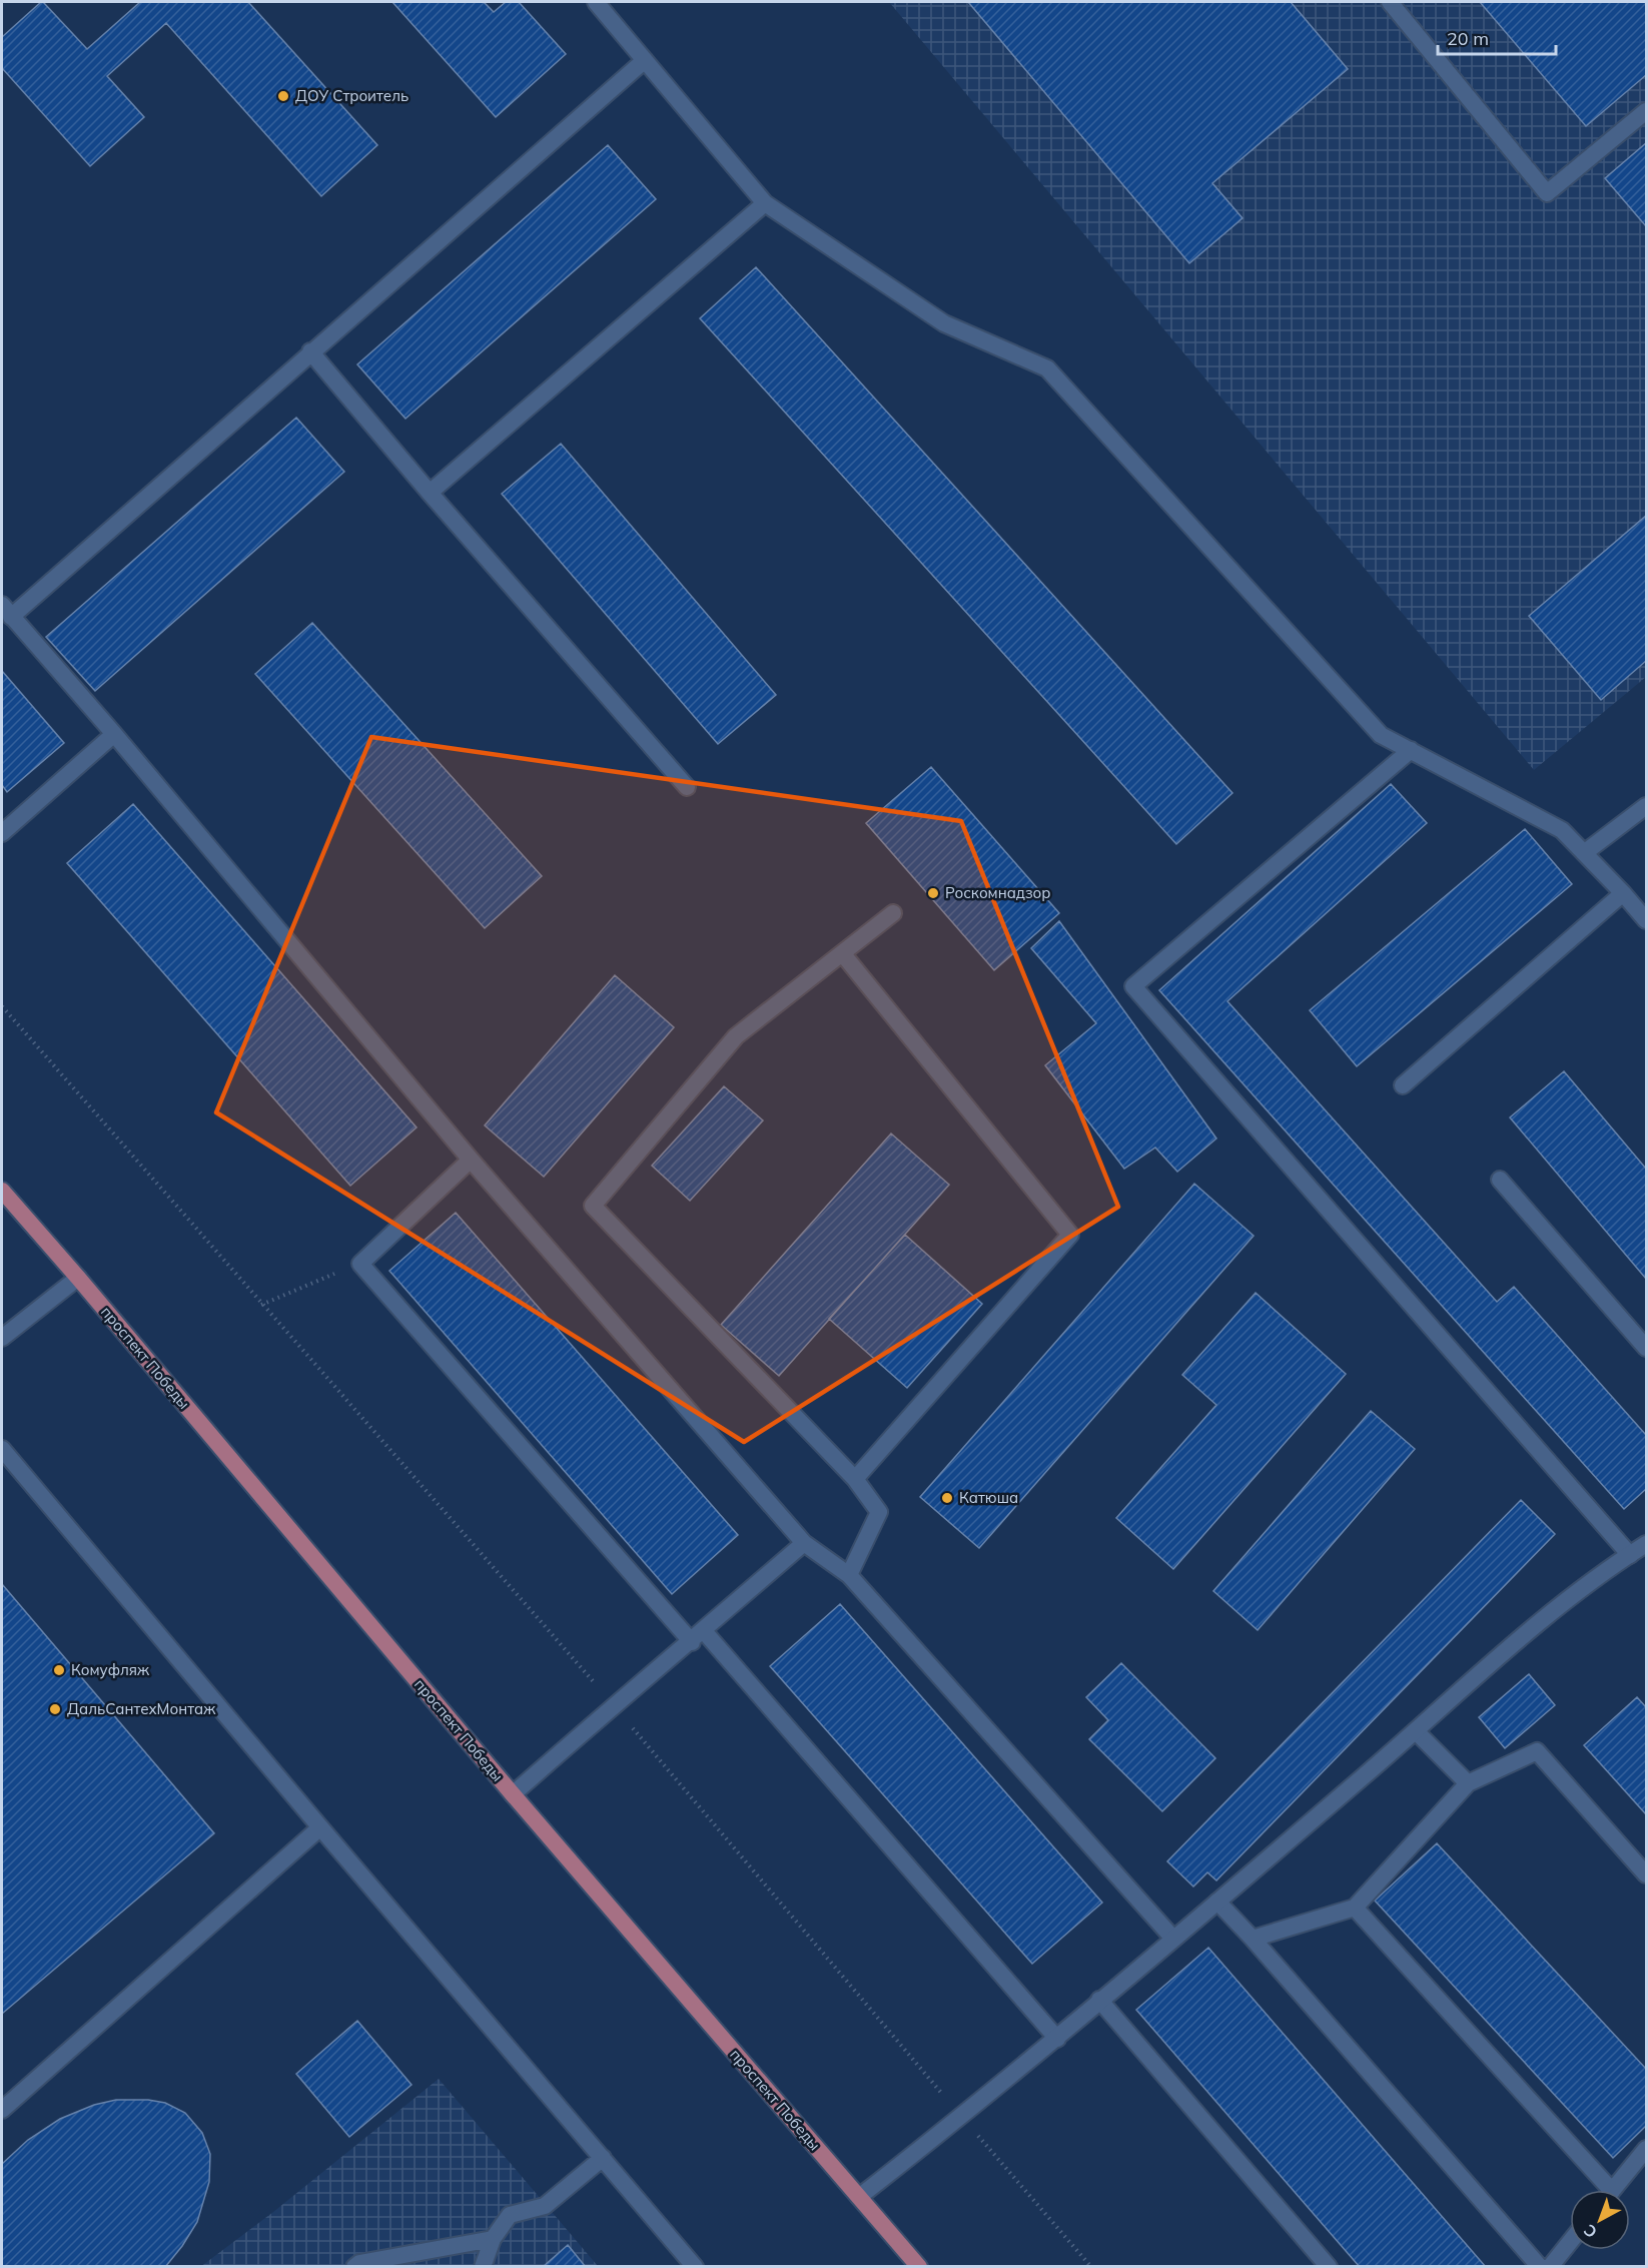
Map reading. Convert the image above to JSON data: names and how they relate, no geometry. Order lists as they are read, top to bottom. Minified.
{"streets":{"main road":["проспект Победы"]},"places":["ДОУ Строитель","Роскомнадзор","Катюша","Комуфляж","ДальСантехМонтаж"],"scale_bar":"20 m","north":"bottom left"}
